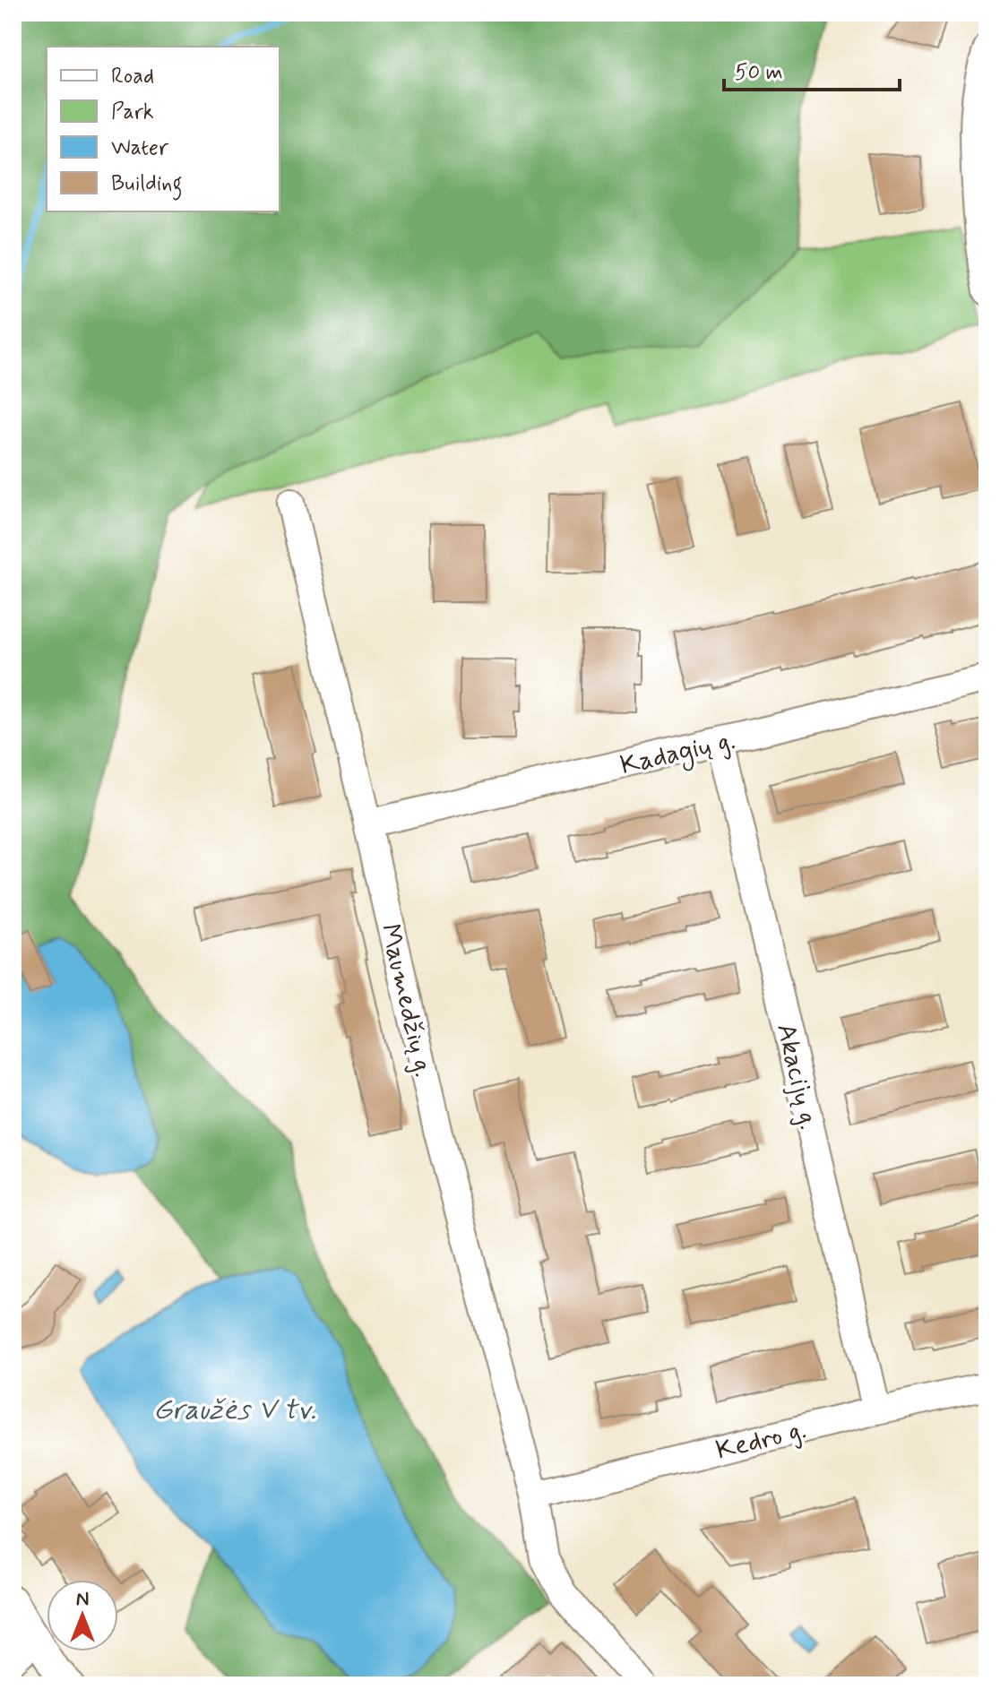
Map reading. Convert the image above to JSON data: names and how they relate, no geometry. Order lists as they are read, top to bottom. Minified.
{"streets":{"street":["Kadagių g.","Maumedžių g.","Akacijų g.","Kedro g."]},"crossings":[["Kadagių g.","Maumedžių g."],["Kadagių g.","Akacijų g."],["Maumedžių g.","Kedro g."],["Akacijų g.","Kedro g."]],"water":["Graužės V tv."],"legend":["Road","Park","Water","Building"],"scale_bar":"50 m","north":"top"}
